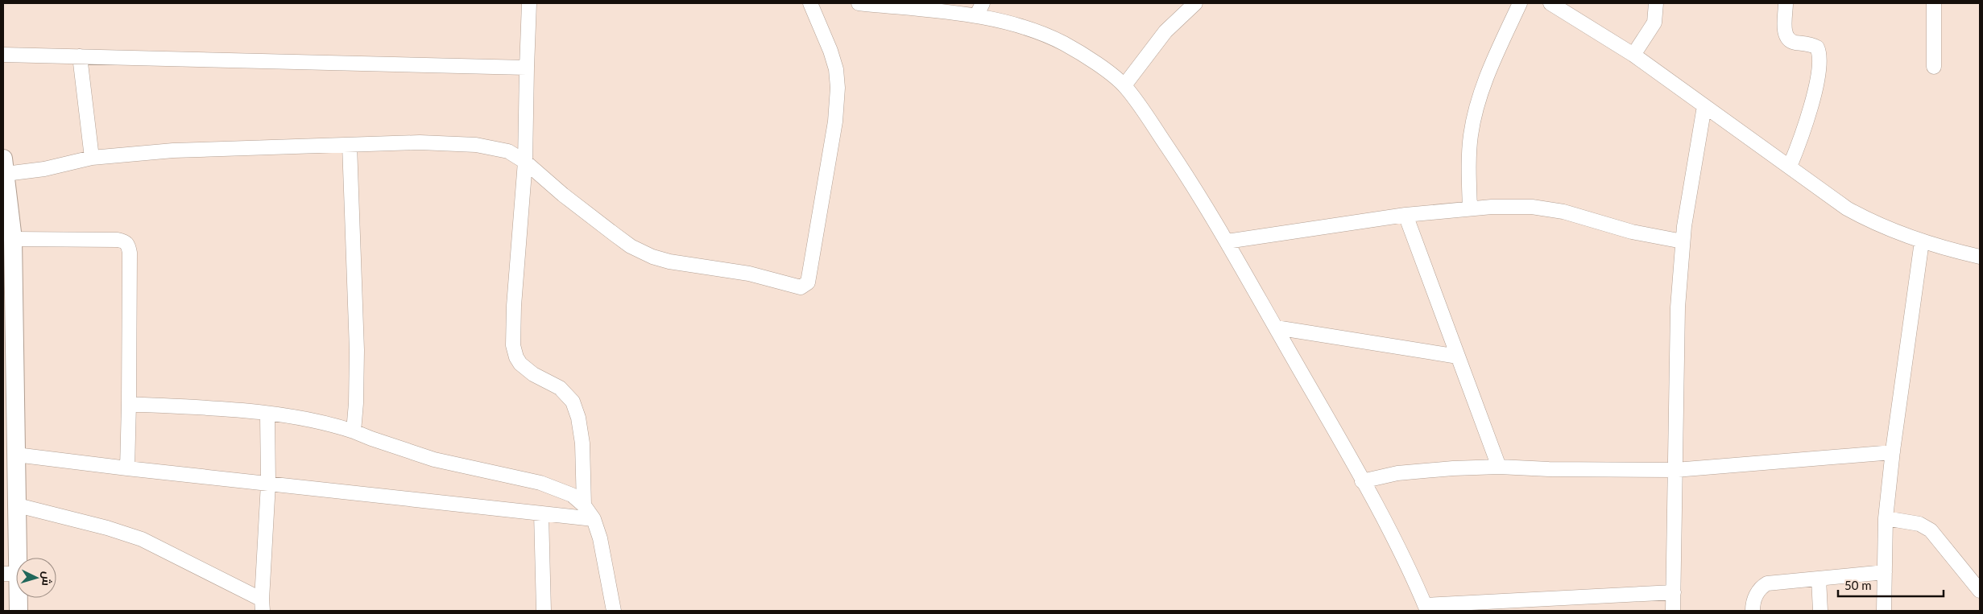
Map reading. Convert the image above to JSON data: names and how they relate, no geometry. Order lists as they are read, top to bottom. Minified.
{"scale_bar":"50 m","north":"right"}
